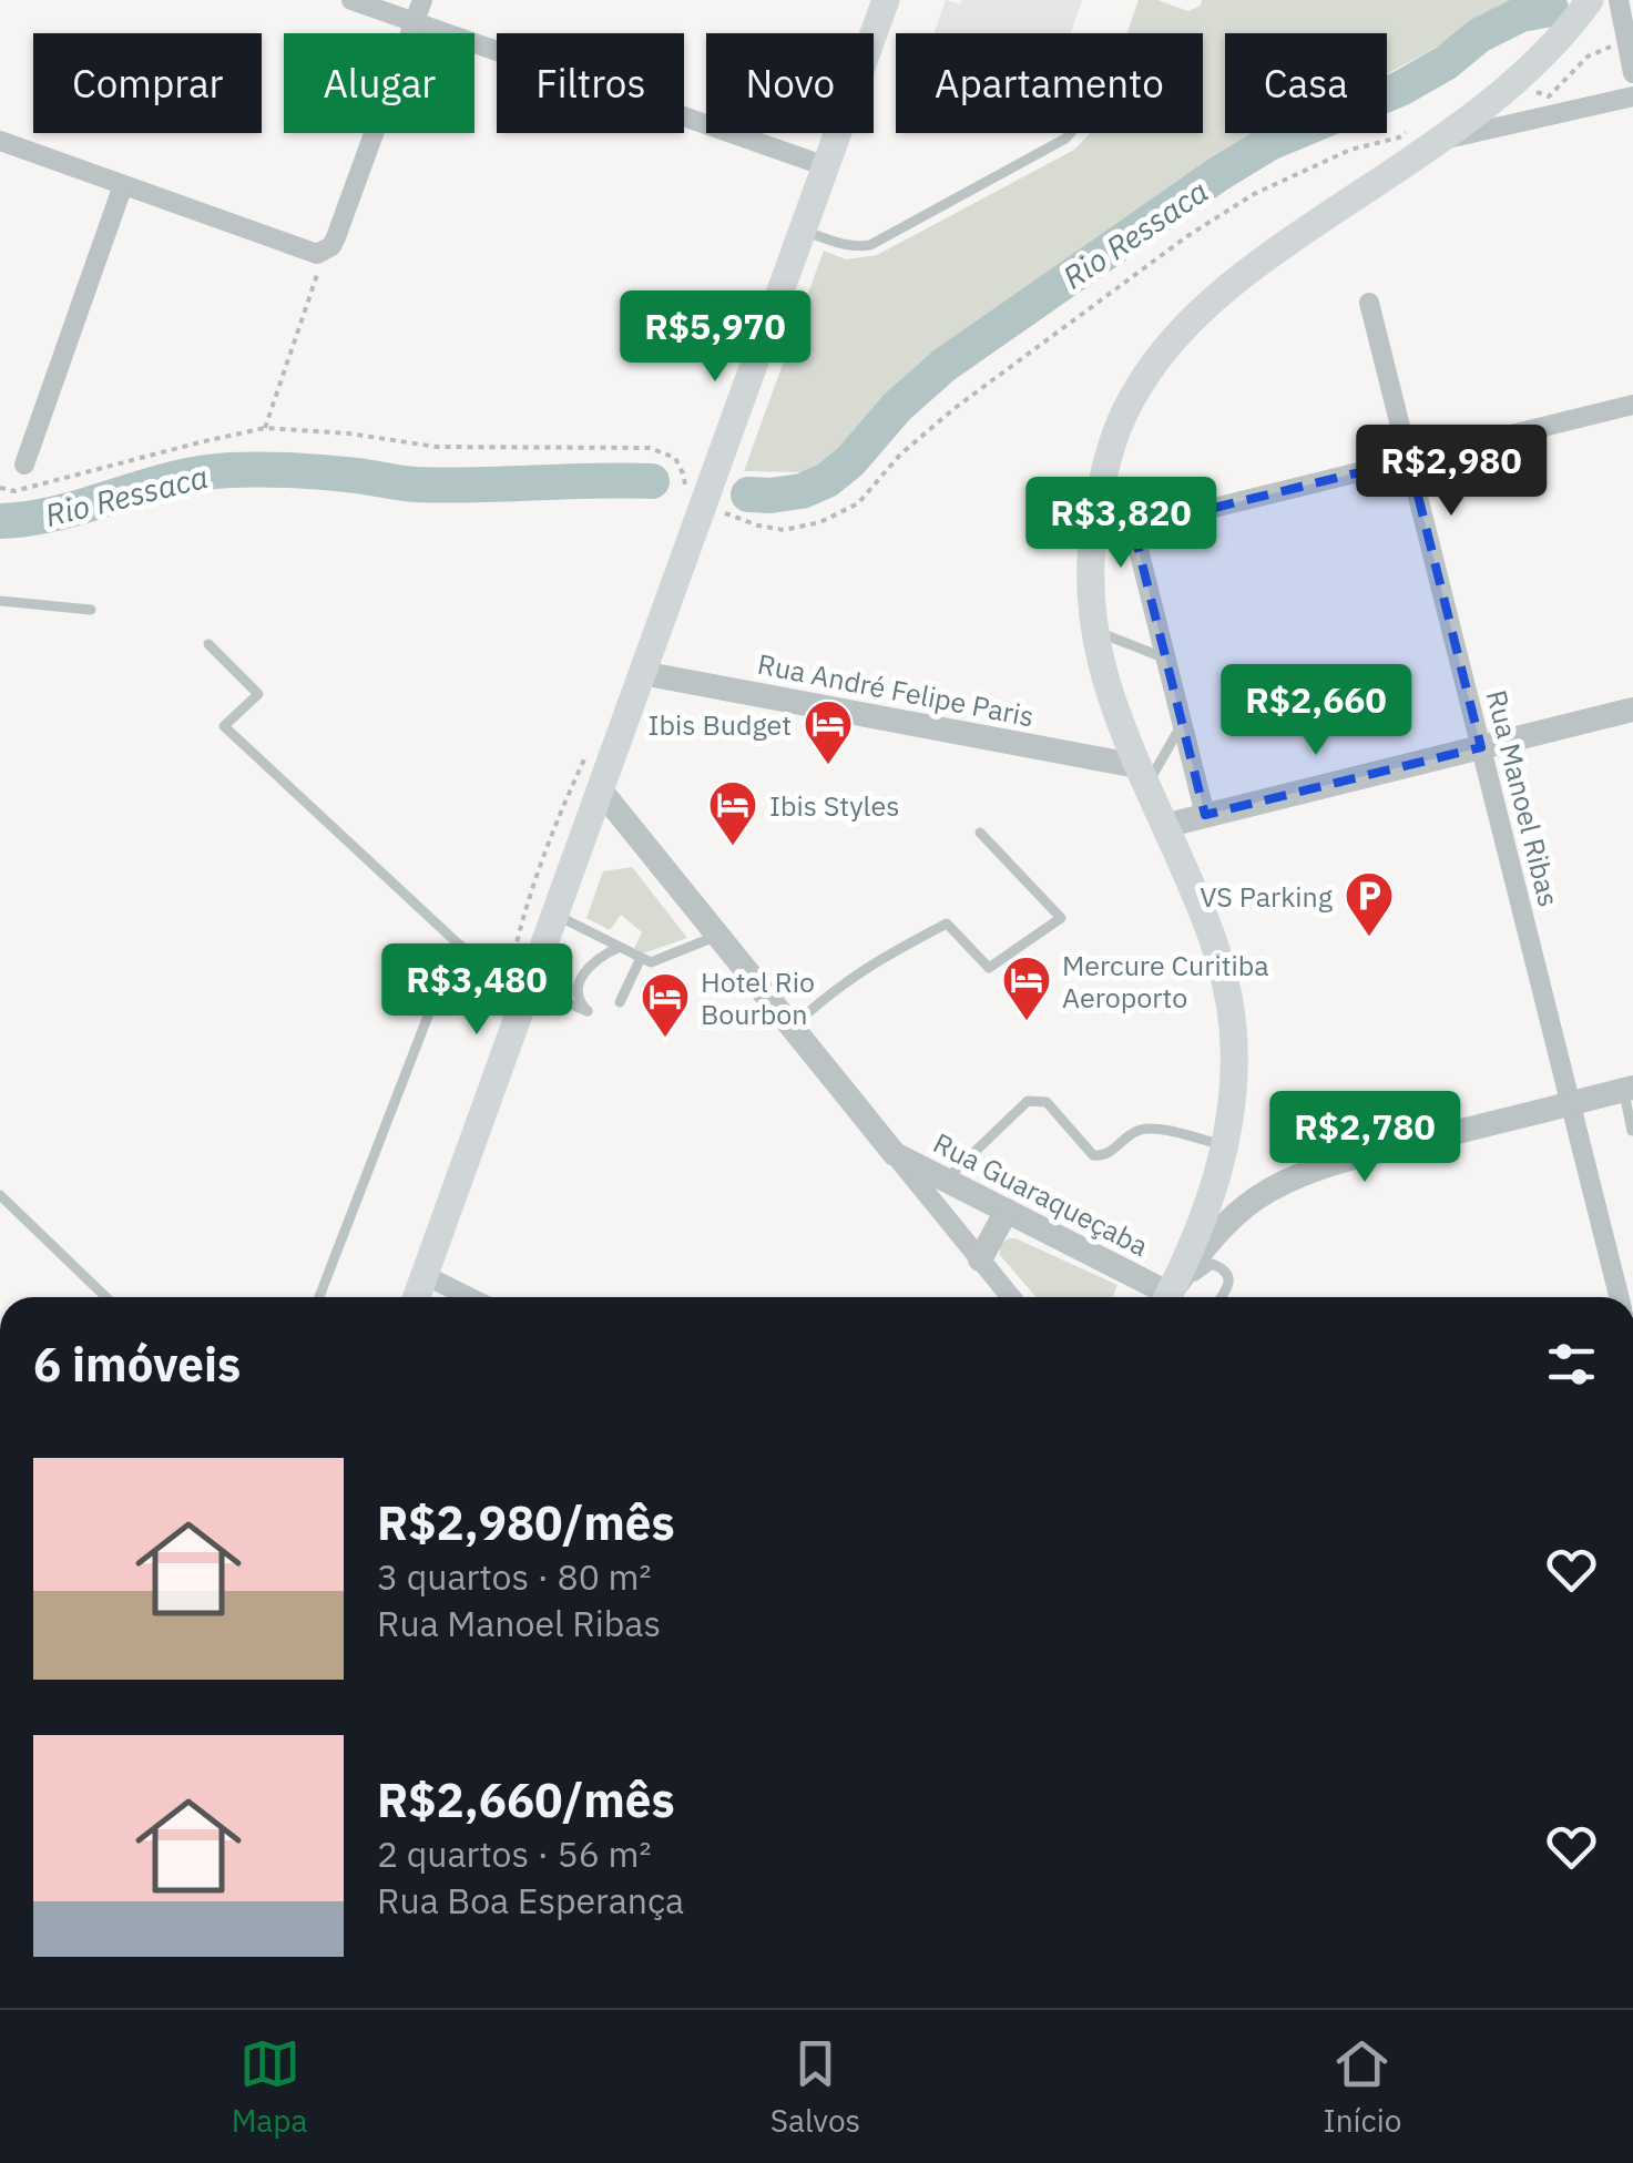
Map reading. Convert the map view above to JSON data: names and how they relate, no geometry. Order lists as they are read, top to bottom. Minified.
{"streets":{"street":["Rua André Felipe Paris","Rua Manoel Ribas","Rua Guaraqueçaba"]},"water":["Rio Ressaca"],"places":{"hotel":["Ibis Budget","Ibis Styles","Mercure Curitiba Aeroporto","Hotel Rio Bourbon"],"parking":["VS Parking"]},"page":{"chip":["Comprar","Alugar","Filtros","Novo","Apartamento","Casa"],"price":["R$5,970","R$2,980","R$3,820","R$2,660","R$3,480","R$2,780"],"heading":"6 imóveis","list":[{"name":"R$2,980/mês","note":"3 quartos · 80 m² · Rua Manoel Ribas"},{"name":"R$2,660/mês","note":"2 quartos · 56 m² · Rua Boa Esperança"}],"tabs":["Mapa","Salvos","Início"]}}
